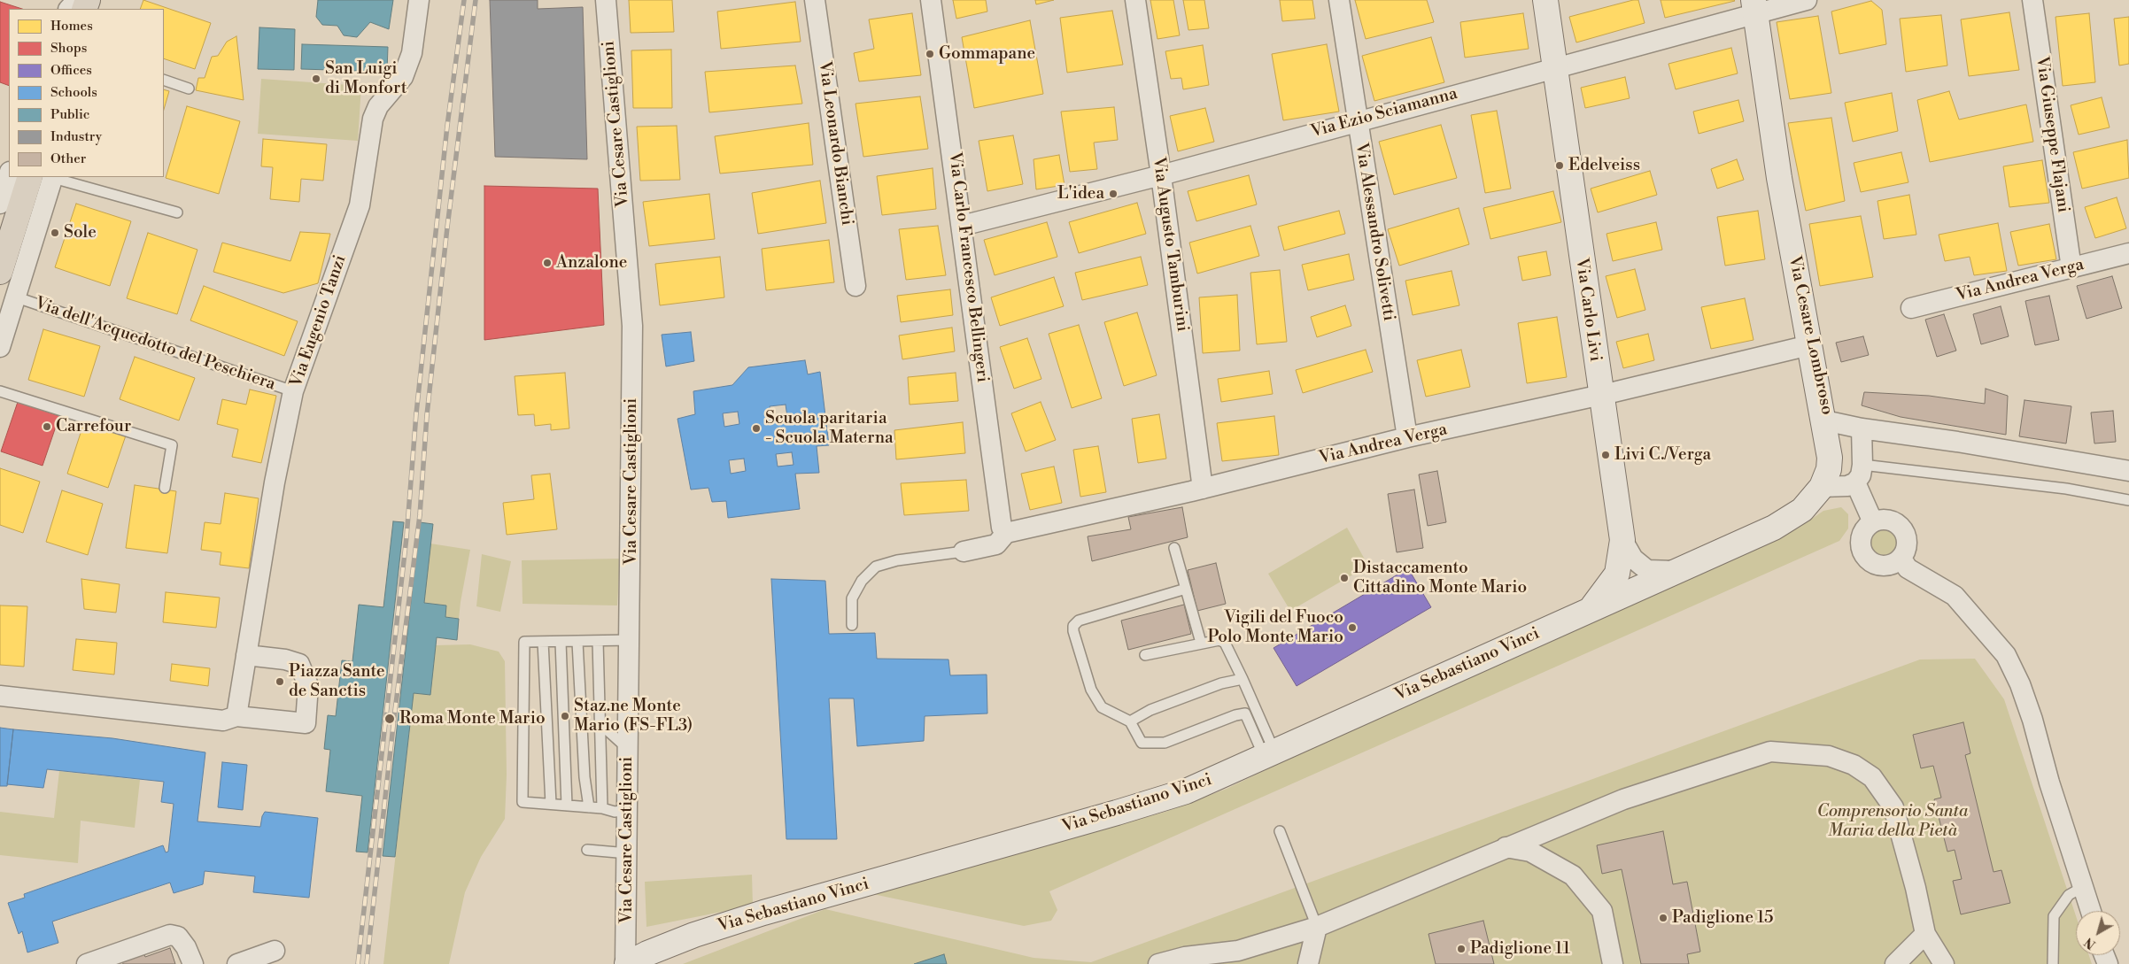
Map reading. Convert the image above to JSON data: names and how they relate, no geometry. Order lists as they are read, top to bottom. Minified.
{"streets":{"street":["Via Ezio Sciamanna","Via Cesare Castiglioni","Via Giuseppe Flajani","Via Leonardo Bianchi","Via Alessandro Solivetti","Via Augusto Tamburini","Via Carlo Francesco Bellingeri","Via Andrea Verga","Via Carlo Livi","Via Eugenio Tanzi","Via Cesare Lombroso","Via dell'Acquedotto del Peschiera","Via Sebastiano Vinci"]},"crossings":[["Via Ezio Sciamanna","Via Alessandro Solivetti"],["Via Ezio Sciamanna","Via Augusto Tamburini"],["Via Ezio Sciamanna","Via Carlo Francesco Bellingeri"],["Via Ezio Sciamanna","Via Carlo Livi"],["Via Ezio Sciamanna","Via Cesare Lombroso"],["Via Cesare Castiglioni","Via Sebastiano Vinci"],["Via Giuseppe Flajani","Via Andrea Verga"],["Via Alessandro Solivetti","Via Andrea Verga"],["Via Augusto Tamburini","Via Andrea Verga"],["Via Carlo Francesco Bellingeri","Via Andrea Verga"],["Via Andrea Verga","Via Carlo Livi"],["Via Andrea Verga","Via Cesare Lombroso"],["Via Carlo Livi","Via Sebastiano Vinci"],["Via Eugenio Tanzi","Via dell'Acquedotto del Peschiera"],["Via Cesare Lombroso","Via Sebastiano Vinci"]],"parks":["Comprensorio Santa Maria della Pietà"],"places":["Gommapane","San Luigi di Monfort","Edelveiss","L'idea","Sole","Anzalone","Carrefour","Scuola paritaria - Scuola Materna","Livi C./Verga","Distaccamento Cittadino Monte Mario","Vigili del Fuoco Polo Monte Mario","Piazza Sante de Sanctis","Staz.ne Monte Mario (FS-FL3)","Roma Monte Mario","Padiglione 15","Padiglione 11"],"legend":["Homes","Shops","Offices","Schools","Public","Industry","Other"],"north":"bottom left"}
